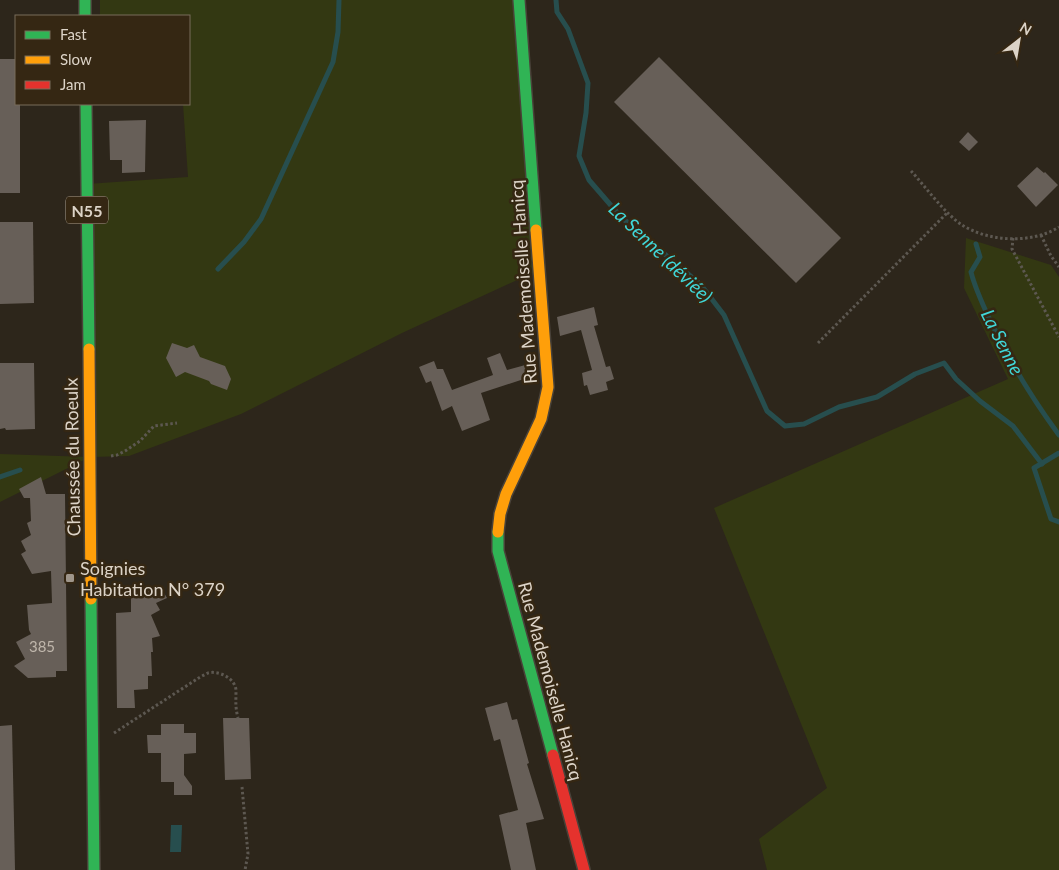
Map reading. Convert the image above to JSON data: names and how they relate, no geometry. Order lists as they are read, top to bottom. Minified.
{"streets":{"street":["N55","Rue Mademoiselle Hanicq","Chaussée du Roeulx"]},"water":["La Senne (déviée)","La Senne"],"places":{"transit":["Soignies Habitation N° 379"]},"house_numbers":["385"],"legend":["Fast","Slow","Jam"],"north":"top right"}
